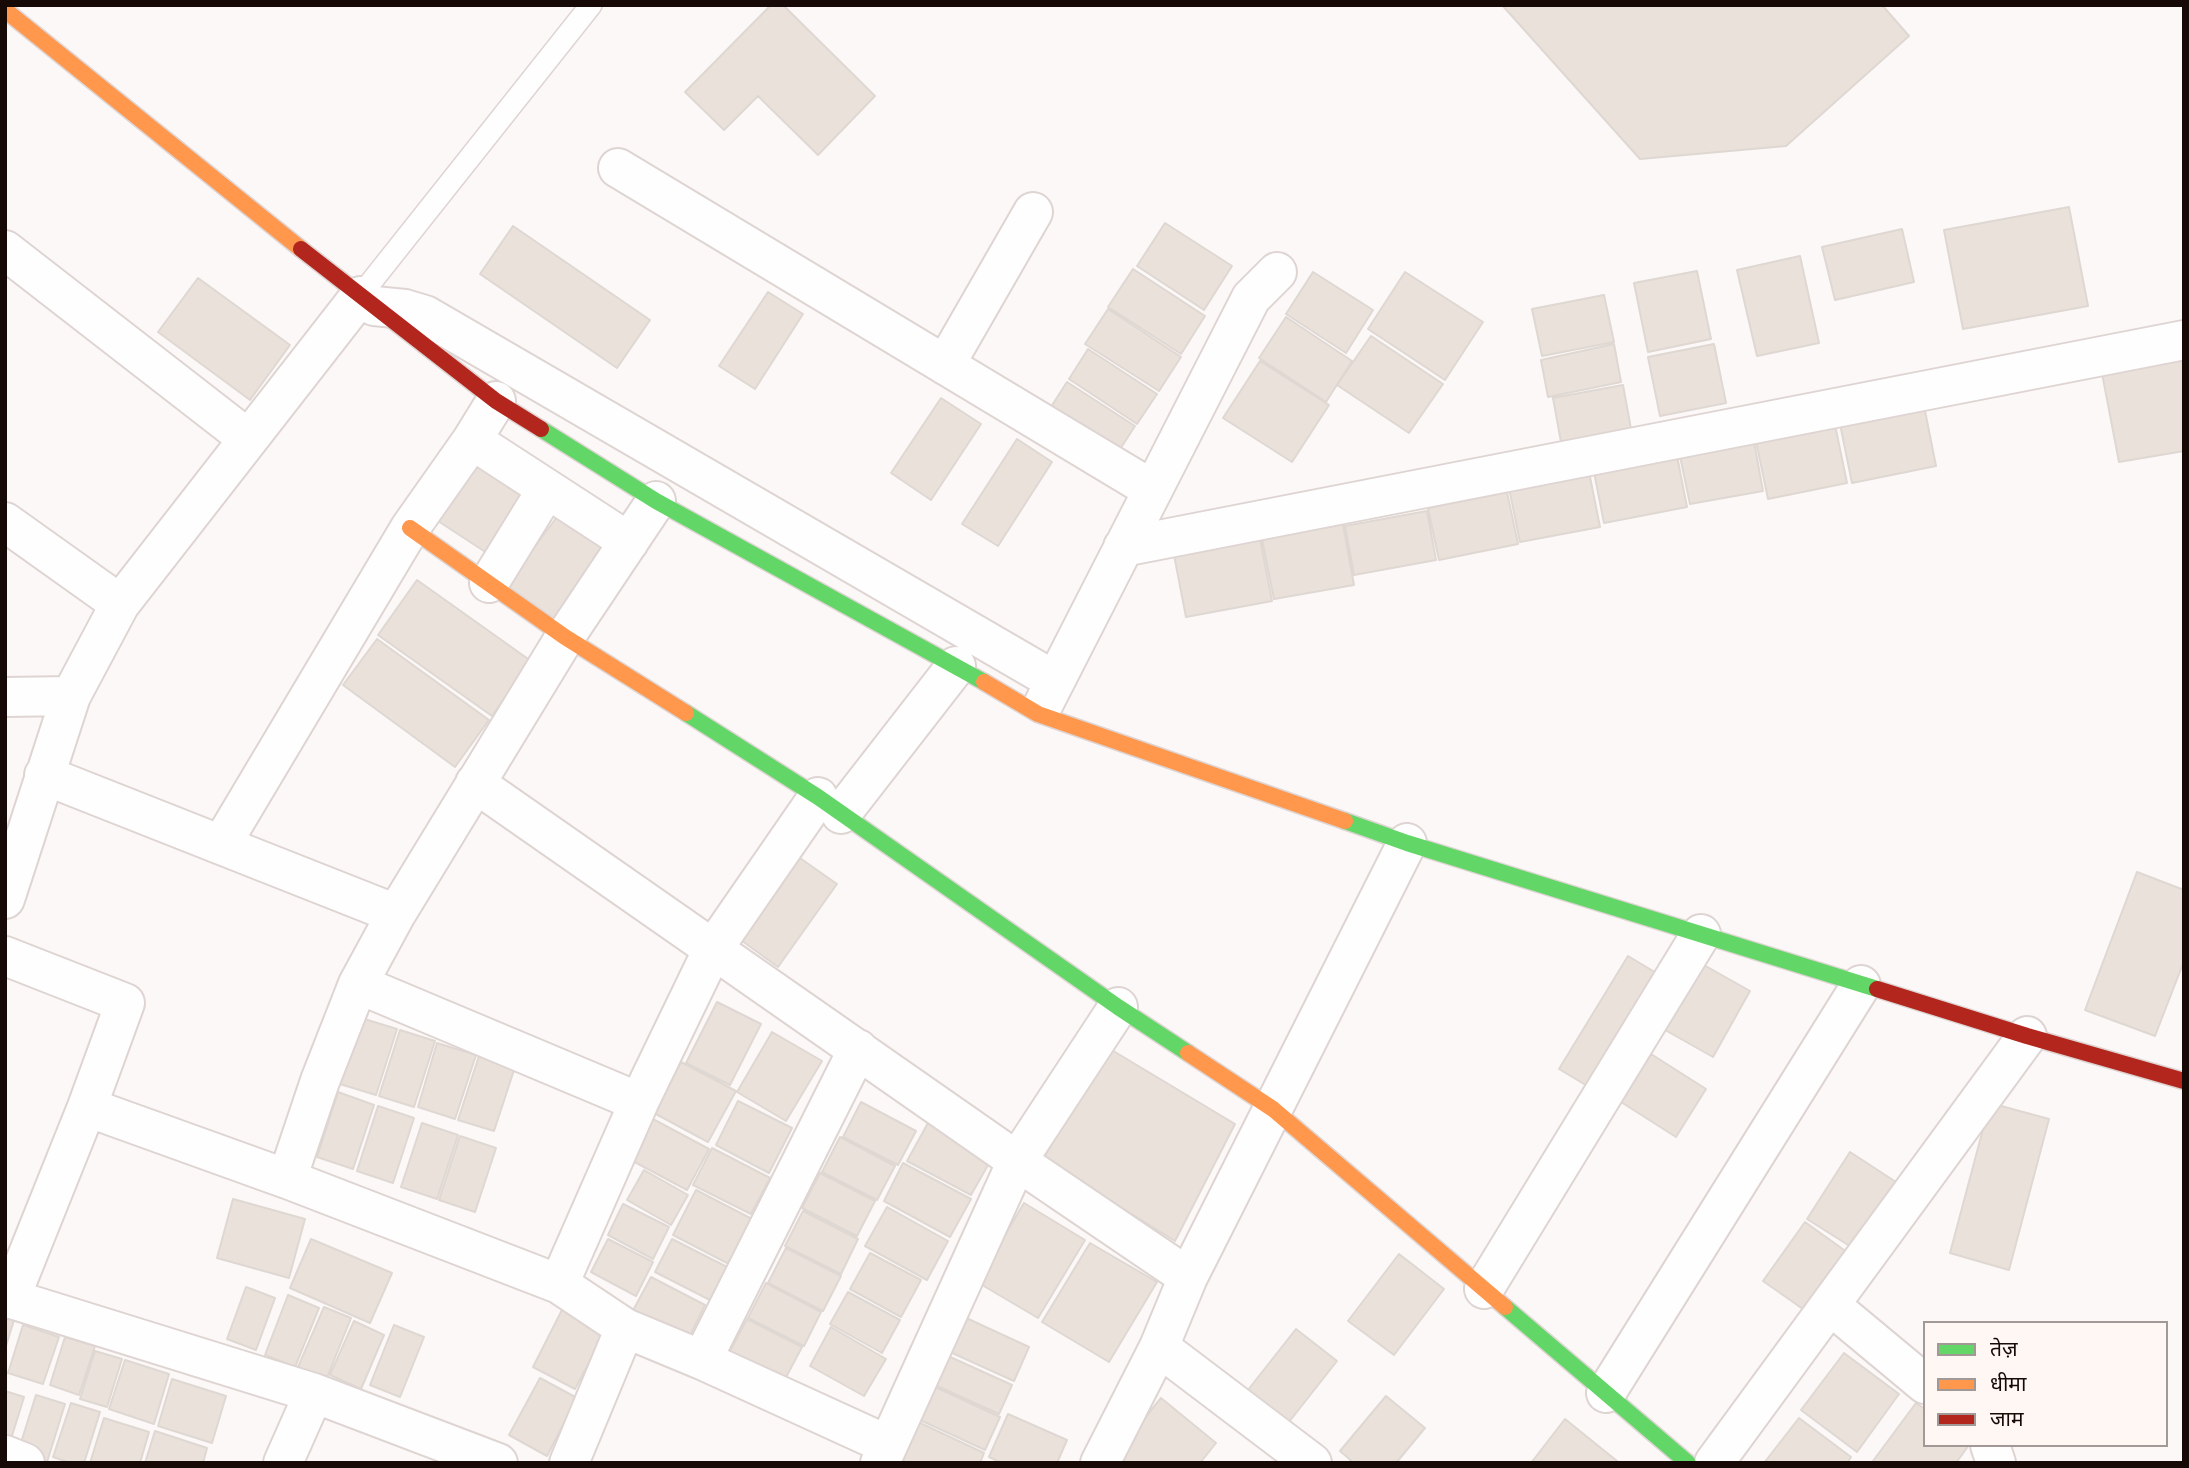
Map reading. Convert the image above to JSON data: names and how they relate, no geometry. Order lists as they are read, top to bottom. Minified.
{"legend":["तेज़","धीमा","जाम"]}
